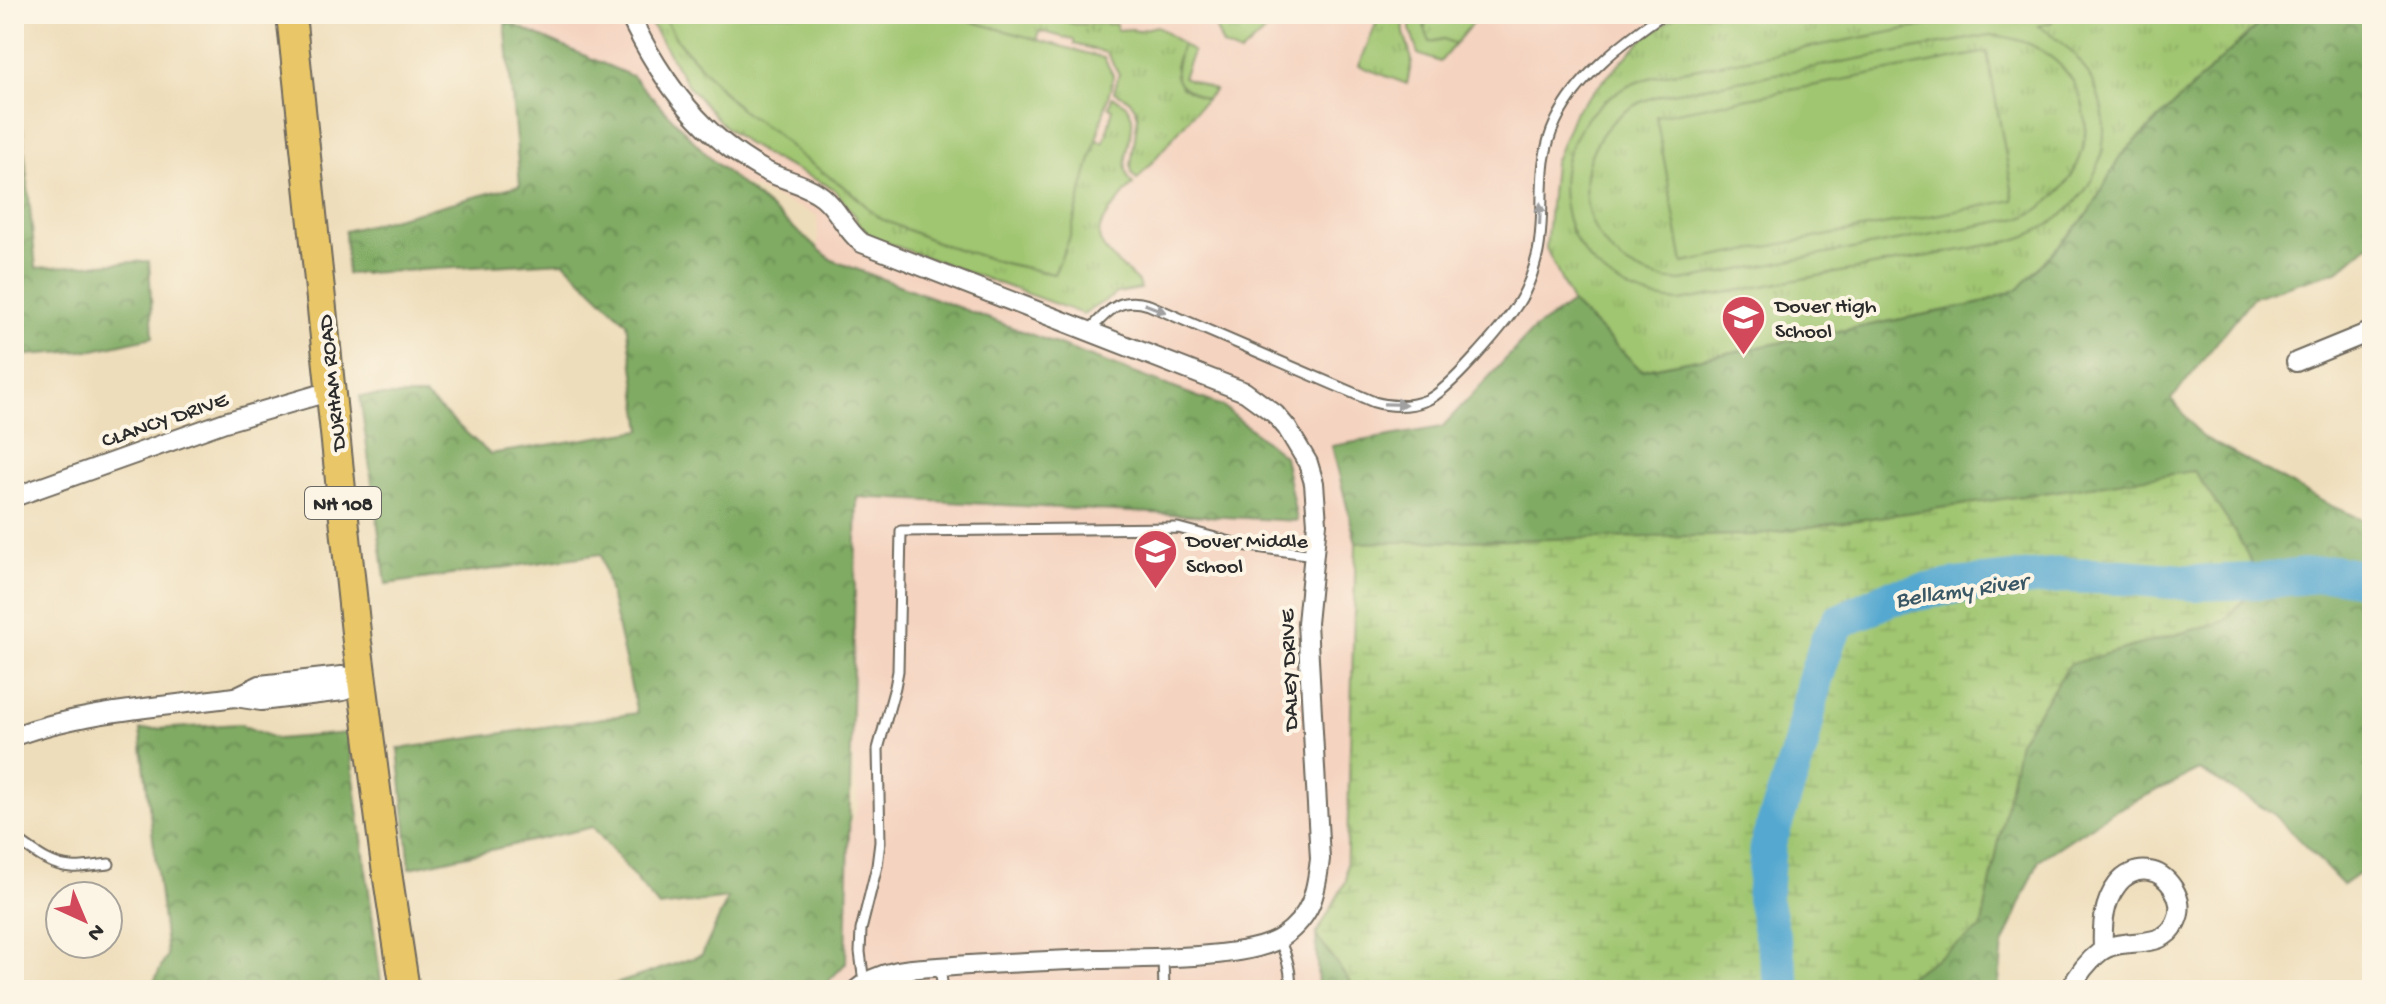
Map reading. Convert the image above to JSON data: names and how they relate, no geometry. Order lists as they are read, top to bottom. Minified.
{"streets":{"main road":["DURHAM ROAD","NH 108"],"street":["CLANCY DRIVE","DALEY DRIVE"]},"crossings":[["DURHAM ROAD","CLANCY DRIVE"]],"water":["Bellamy River"],"places":{"school or university":["Dover High School","Dover Middle School"]},"north":"bottom right"}
